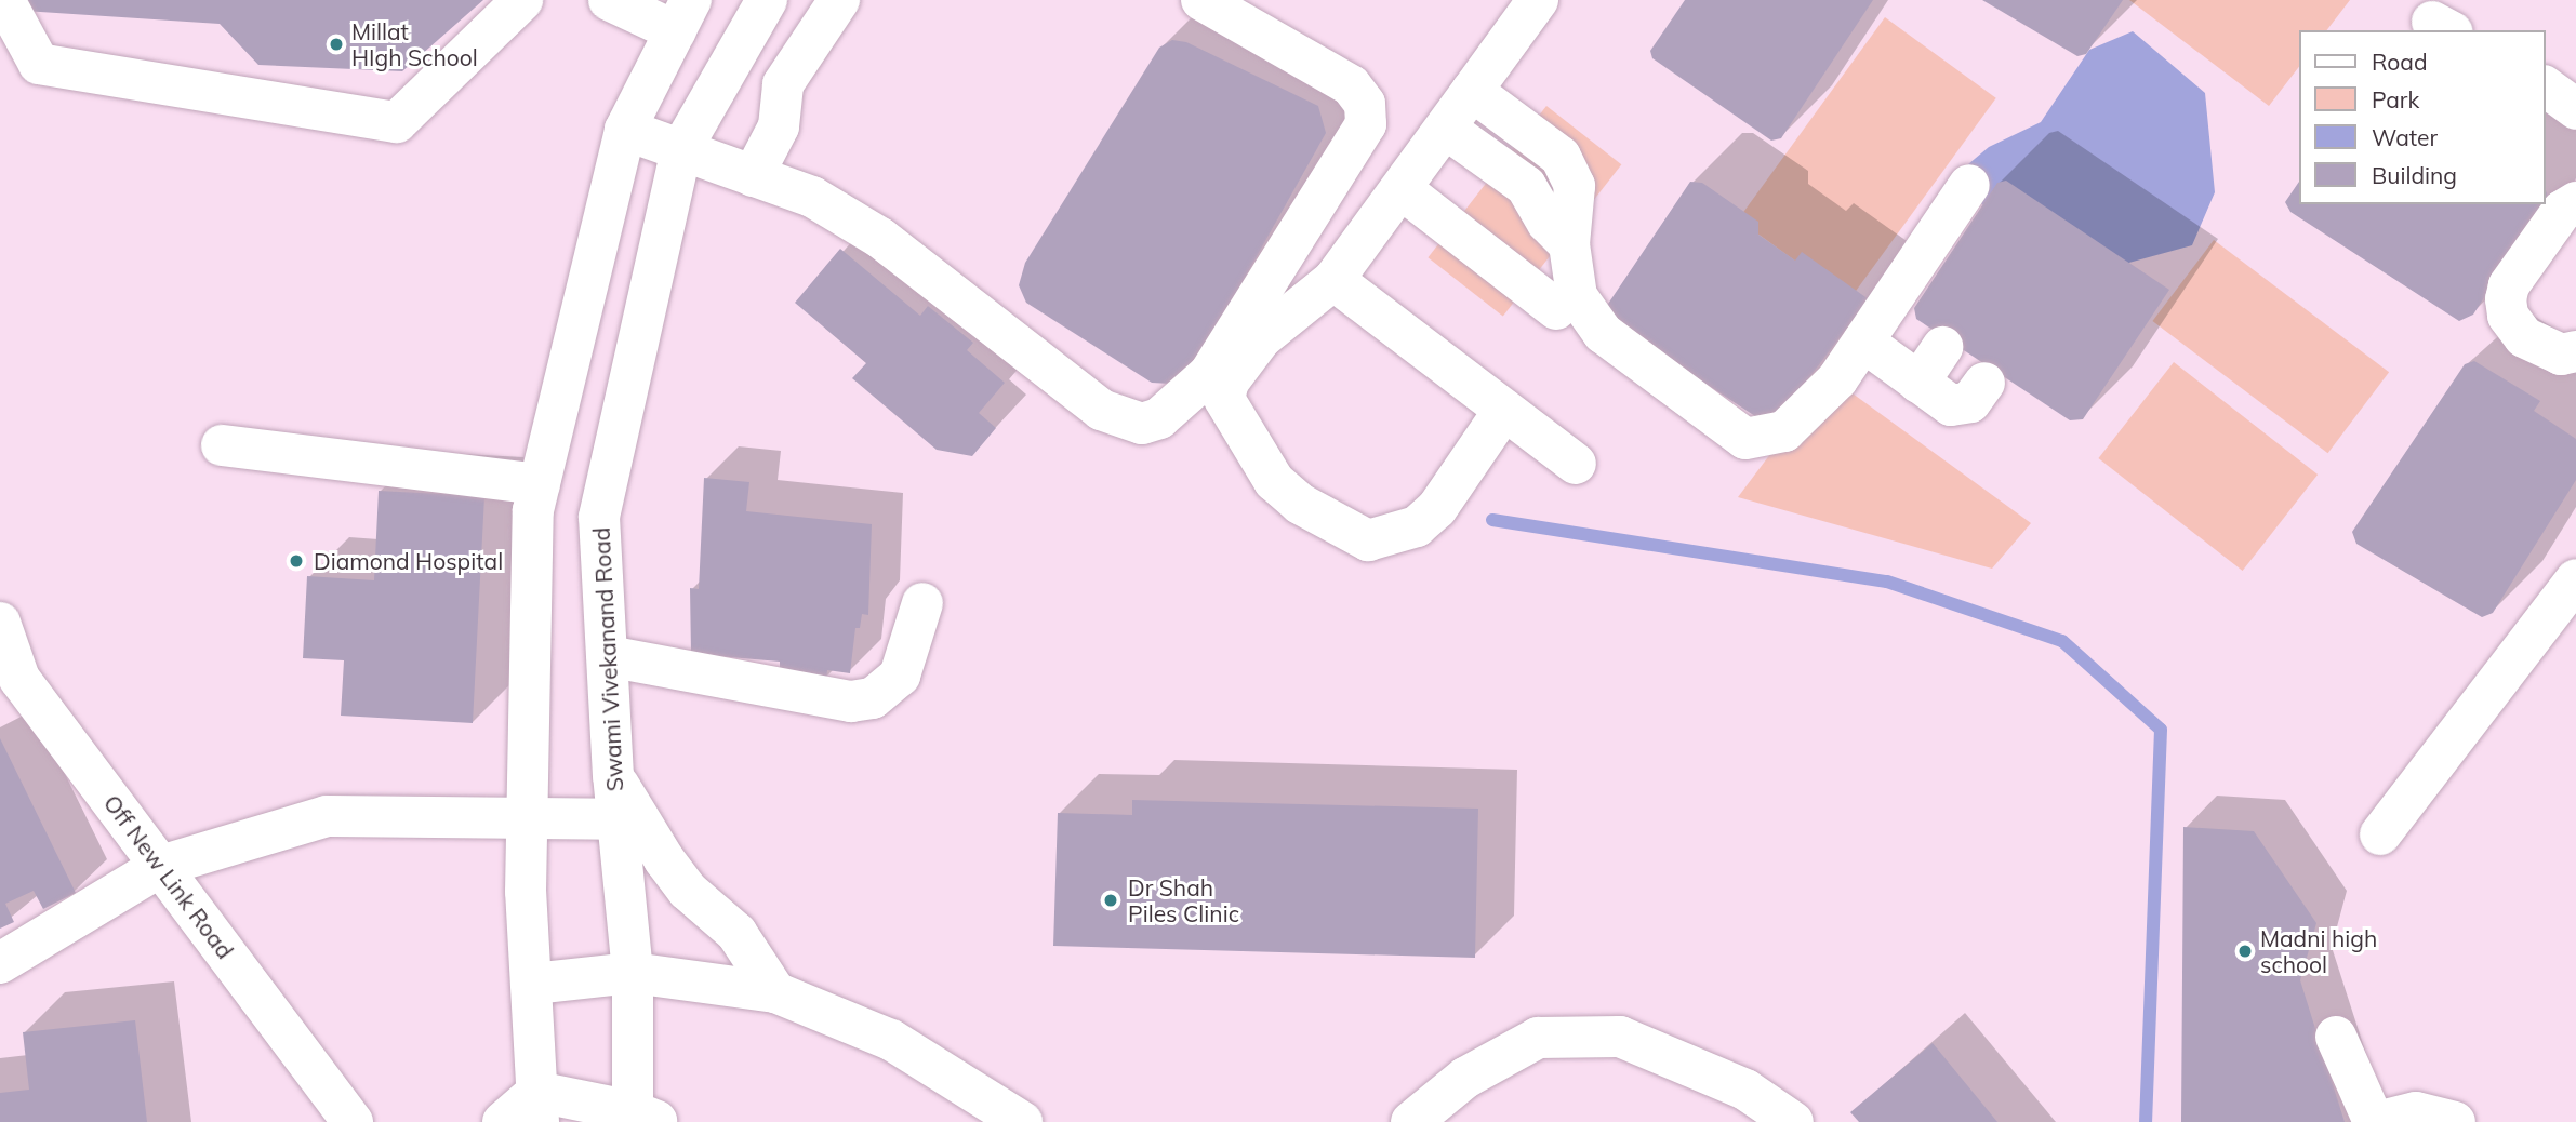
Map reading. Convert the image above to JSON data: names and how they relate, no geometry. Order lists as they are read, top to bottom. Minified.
{"streets":{"street":["Swami Vivekanand Road","Off New Link Road"]},"places":["Millat HIgh School","Diamond Hospital","Dr Shah Piles Clinic","Madni high school"],"legend":["Road","Park","Water","Building"]}
